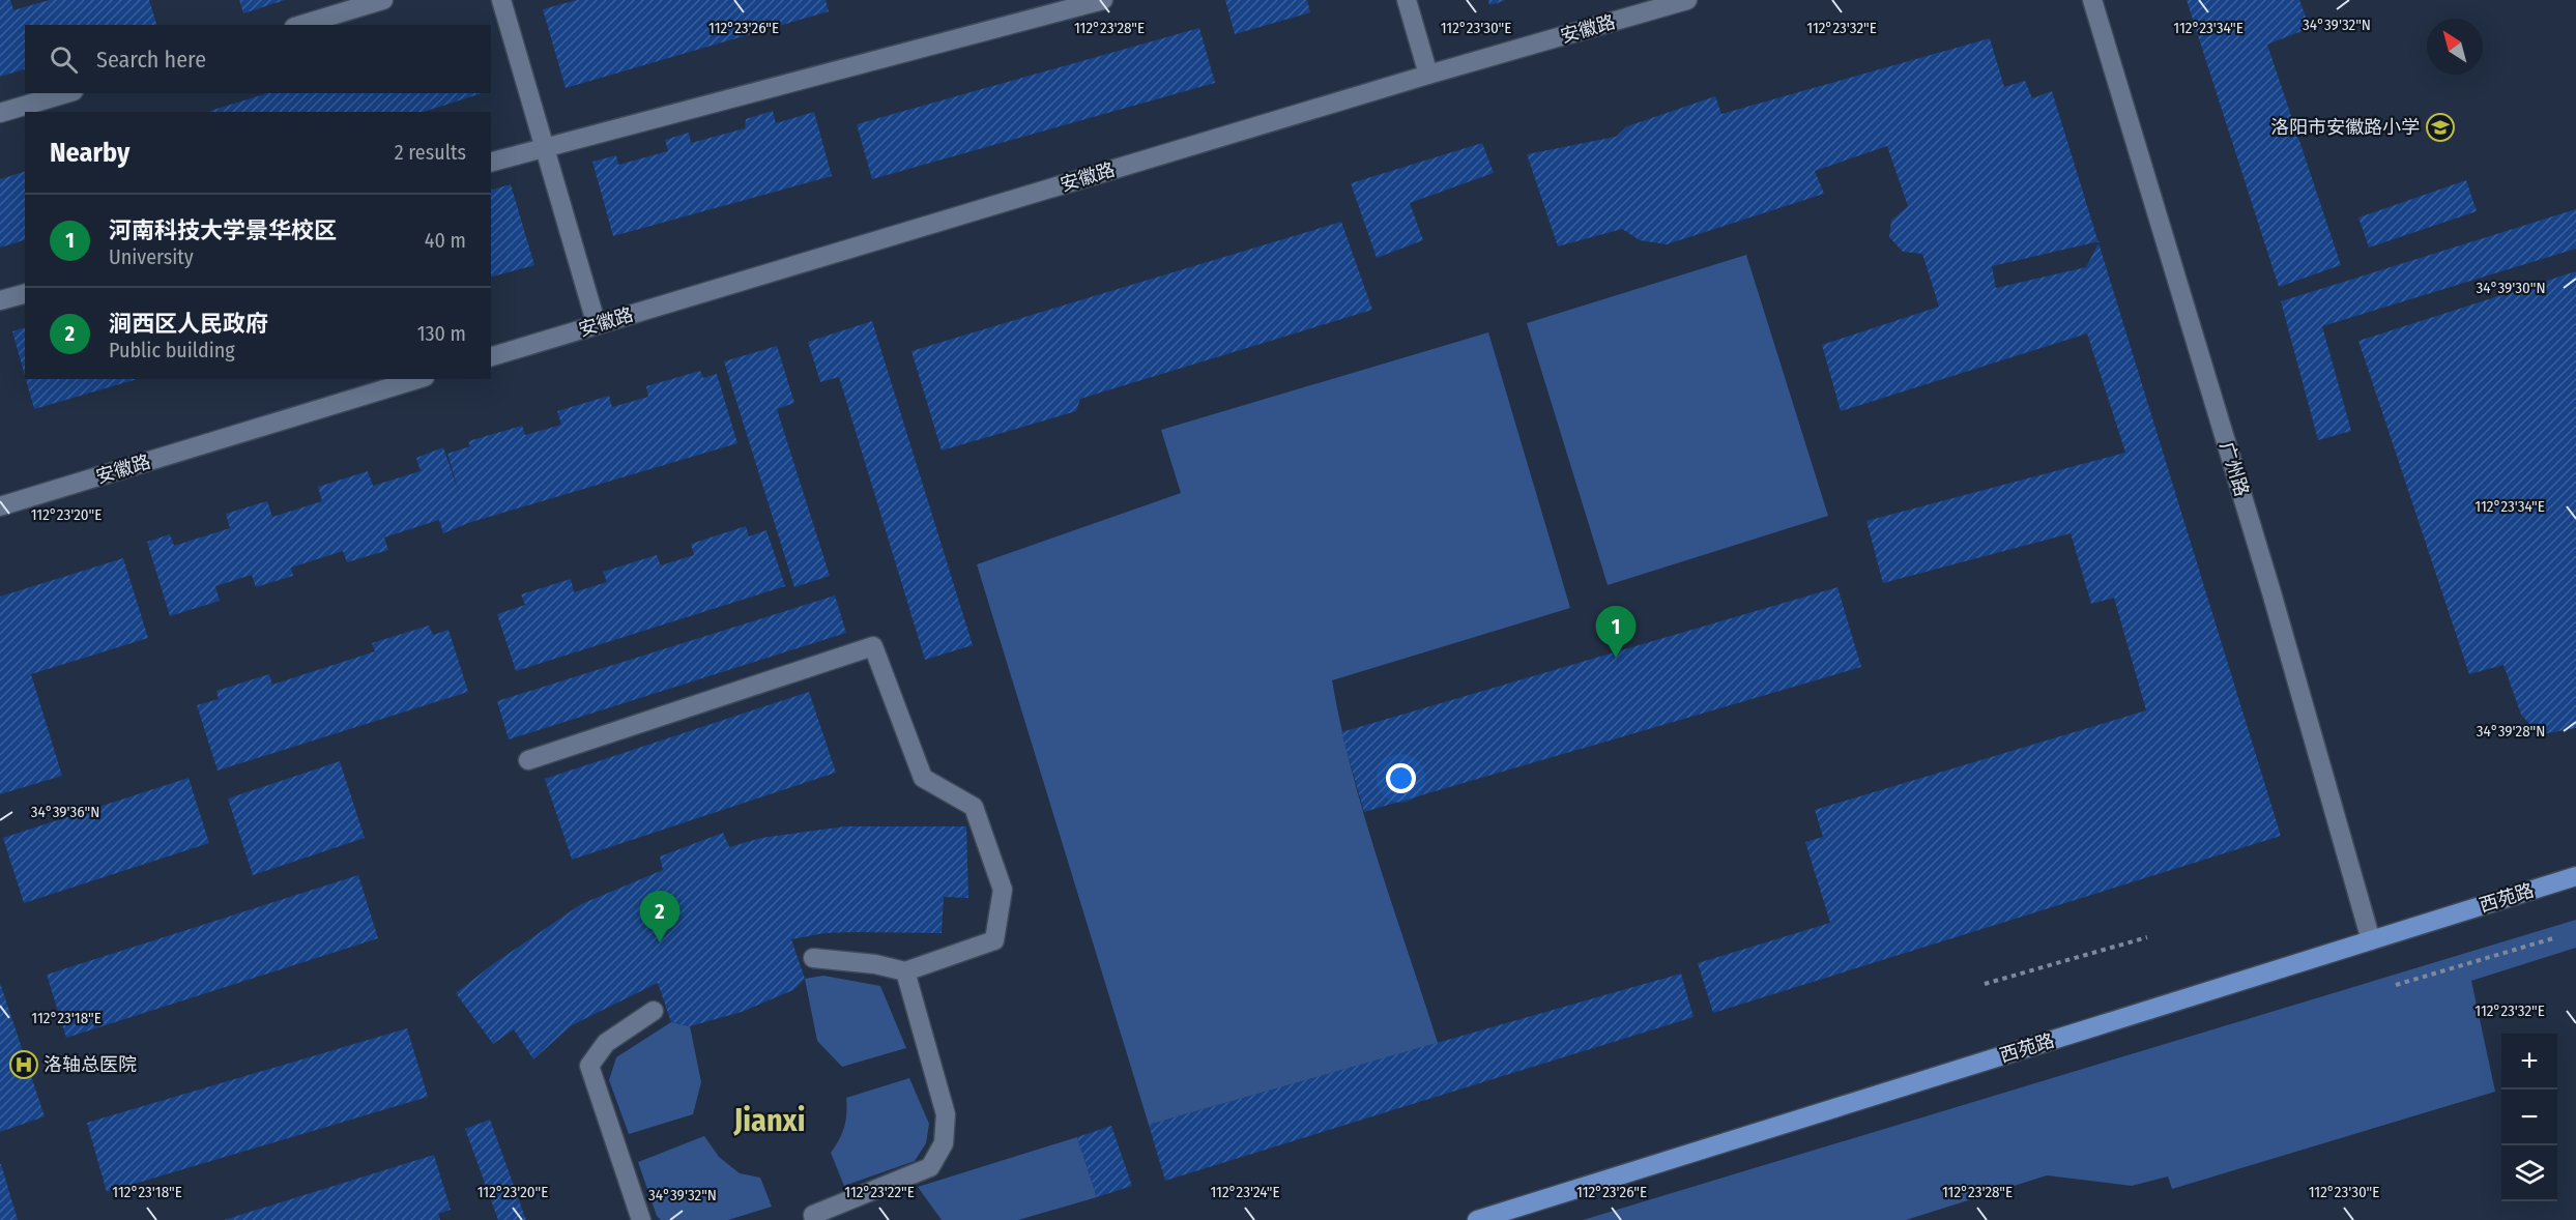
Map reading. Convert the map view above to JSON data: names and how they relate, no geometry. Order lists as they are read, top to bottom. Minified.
{"streets":{"main road":["西苑路"],"street":["安徽路","广州路"]},"crossings":[["广州路","西苑路"]],"districts":["Jianxi"],"places":{"school or university":["洛阳市安徽路小学"],"hospital":["洛轴总医院"]},"north":"top left","page":{"search":"Search here","heading":["Nearby","2 results"],"list":[{"mark":"1","name":"河南科技大学景华校区","note":"University","value":"40 m"},{"mark":"2","name":"涧西区人民政府","note":"Public building","value":"130 m"}],"pins":["1","2"],"map_buttons":["+","−"]},"coordinates":["34°39'32\"N","112°23'26\"E","112°23'28\"E","112°23'30\"E","112°23'32\"E","112°23'34\"E","34°39'30\"N","112°23'20\"E","34°39'28\"N","34°39'36\"N","112°23'18\"E","112°23'22\"E","112°23'24\"E"]}
